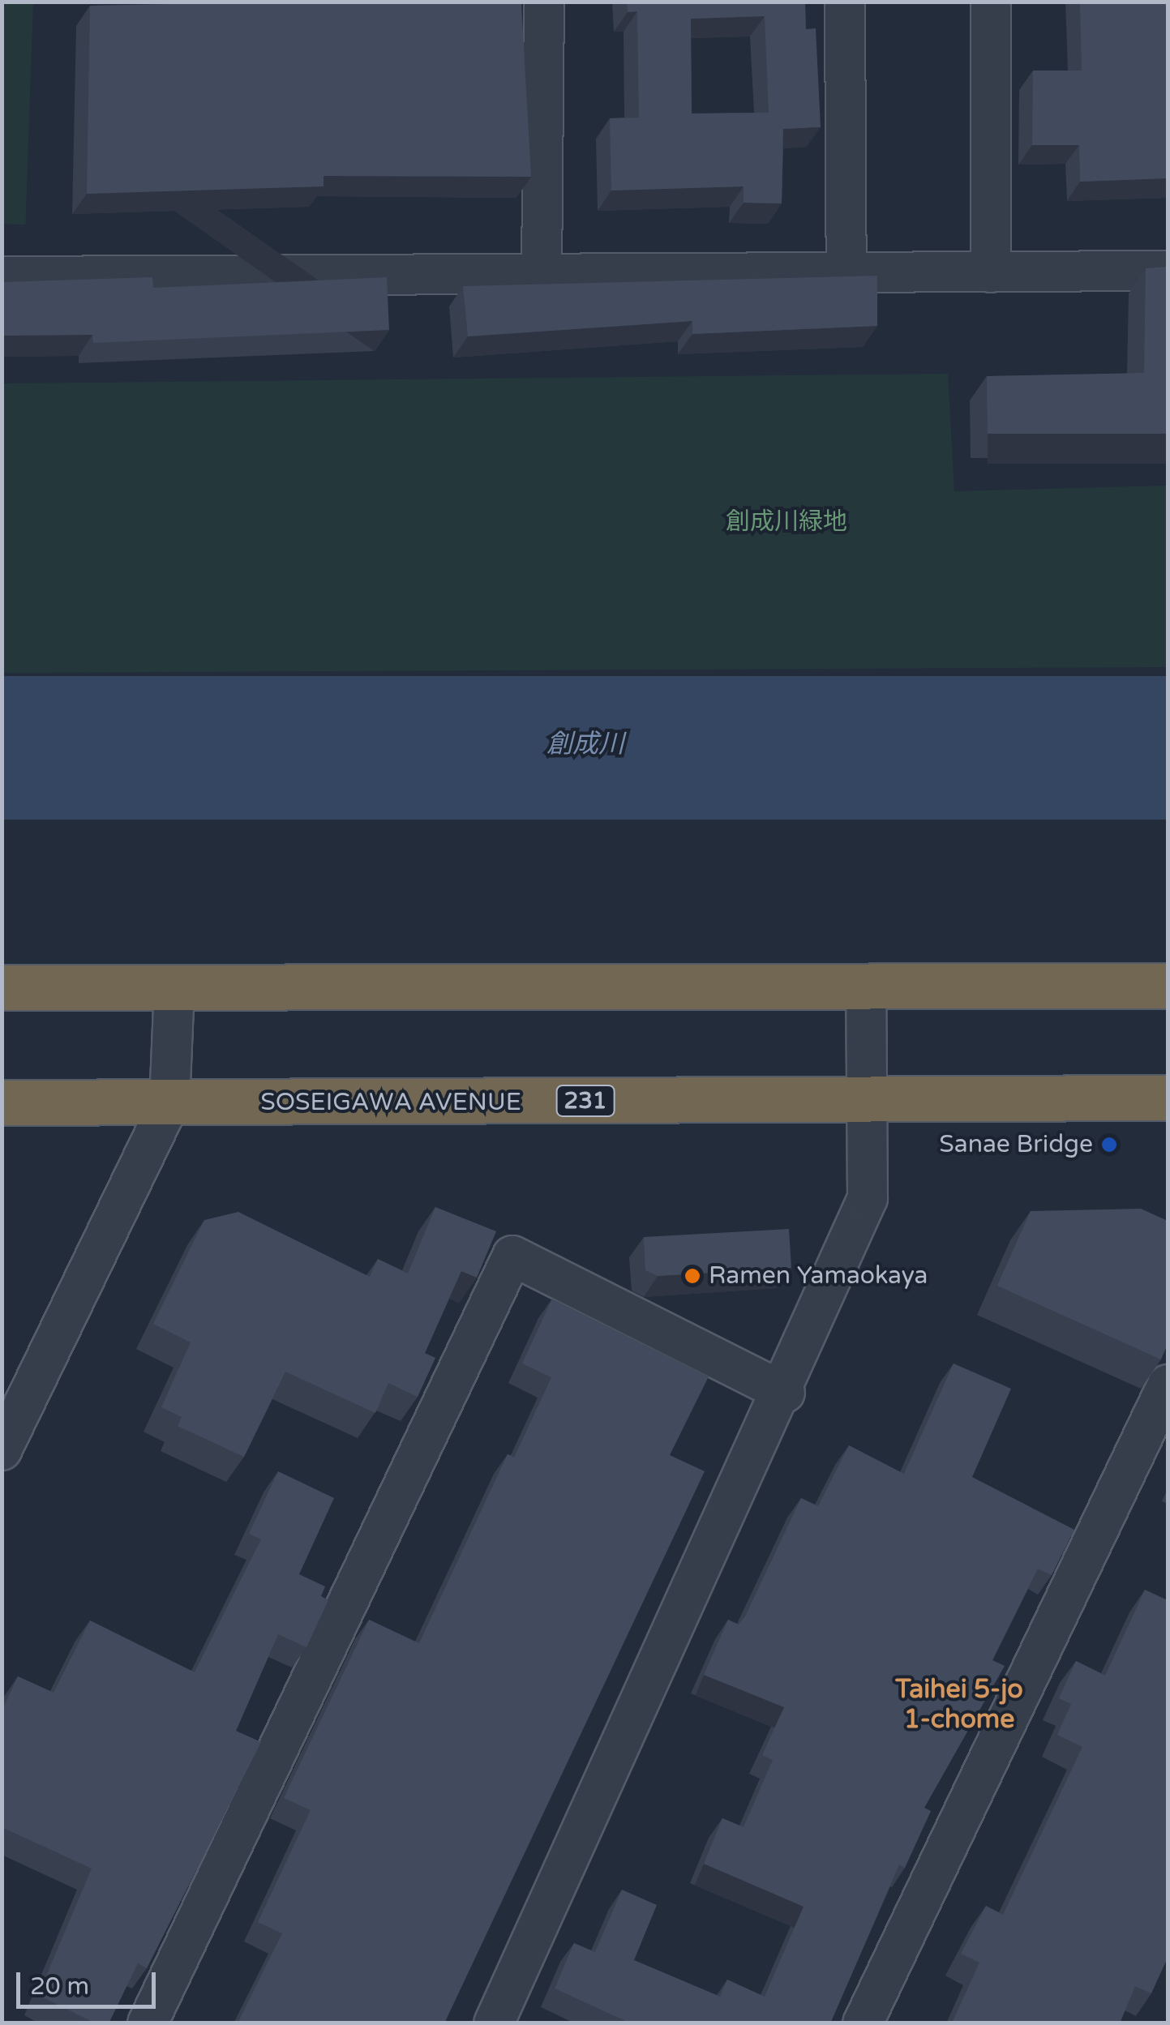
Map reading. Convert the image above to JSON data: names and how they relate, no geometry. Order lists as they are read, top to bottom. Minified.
{"streets":{"highway":["231","SOSEIGAWA AVENUE"]},"districts":["Taihei 5-jo 1-chome"],"water":["創成川"],"parks":["創成川緑地"],"places":["Sanae Bridge","Ramen Yamaokaya"],"scale_bar":"20 m"}
